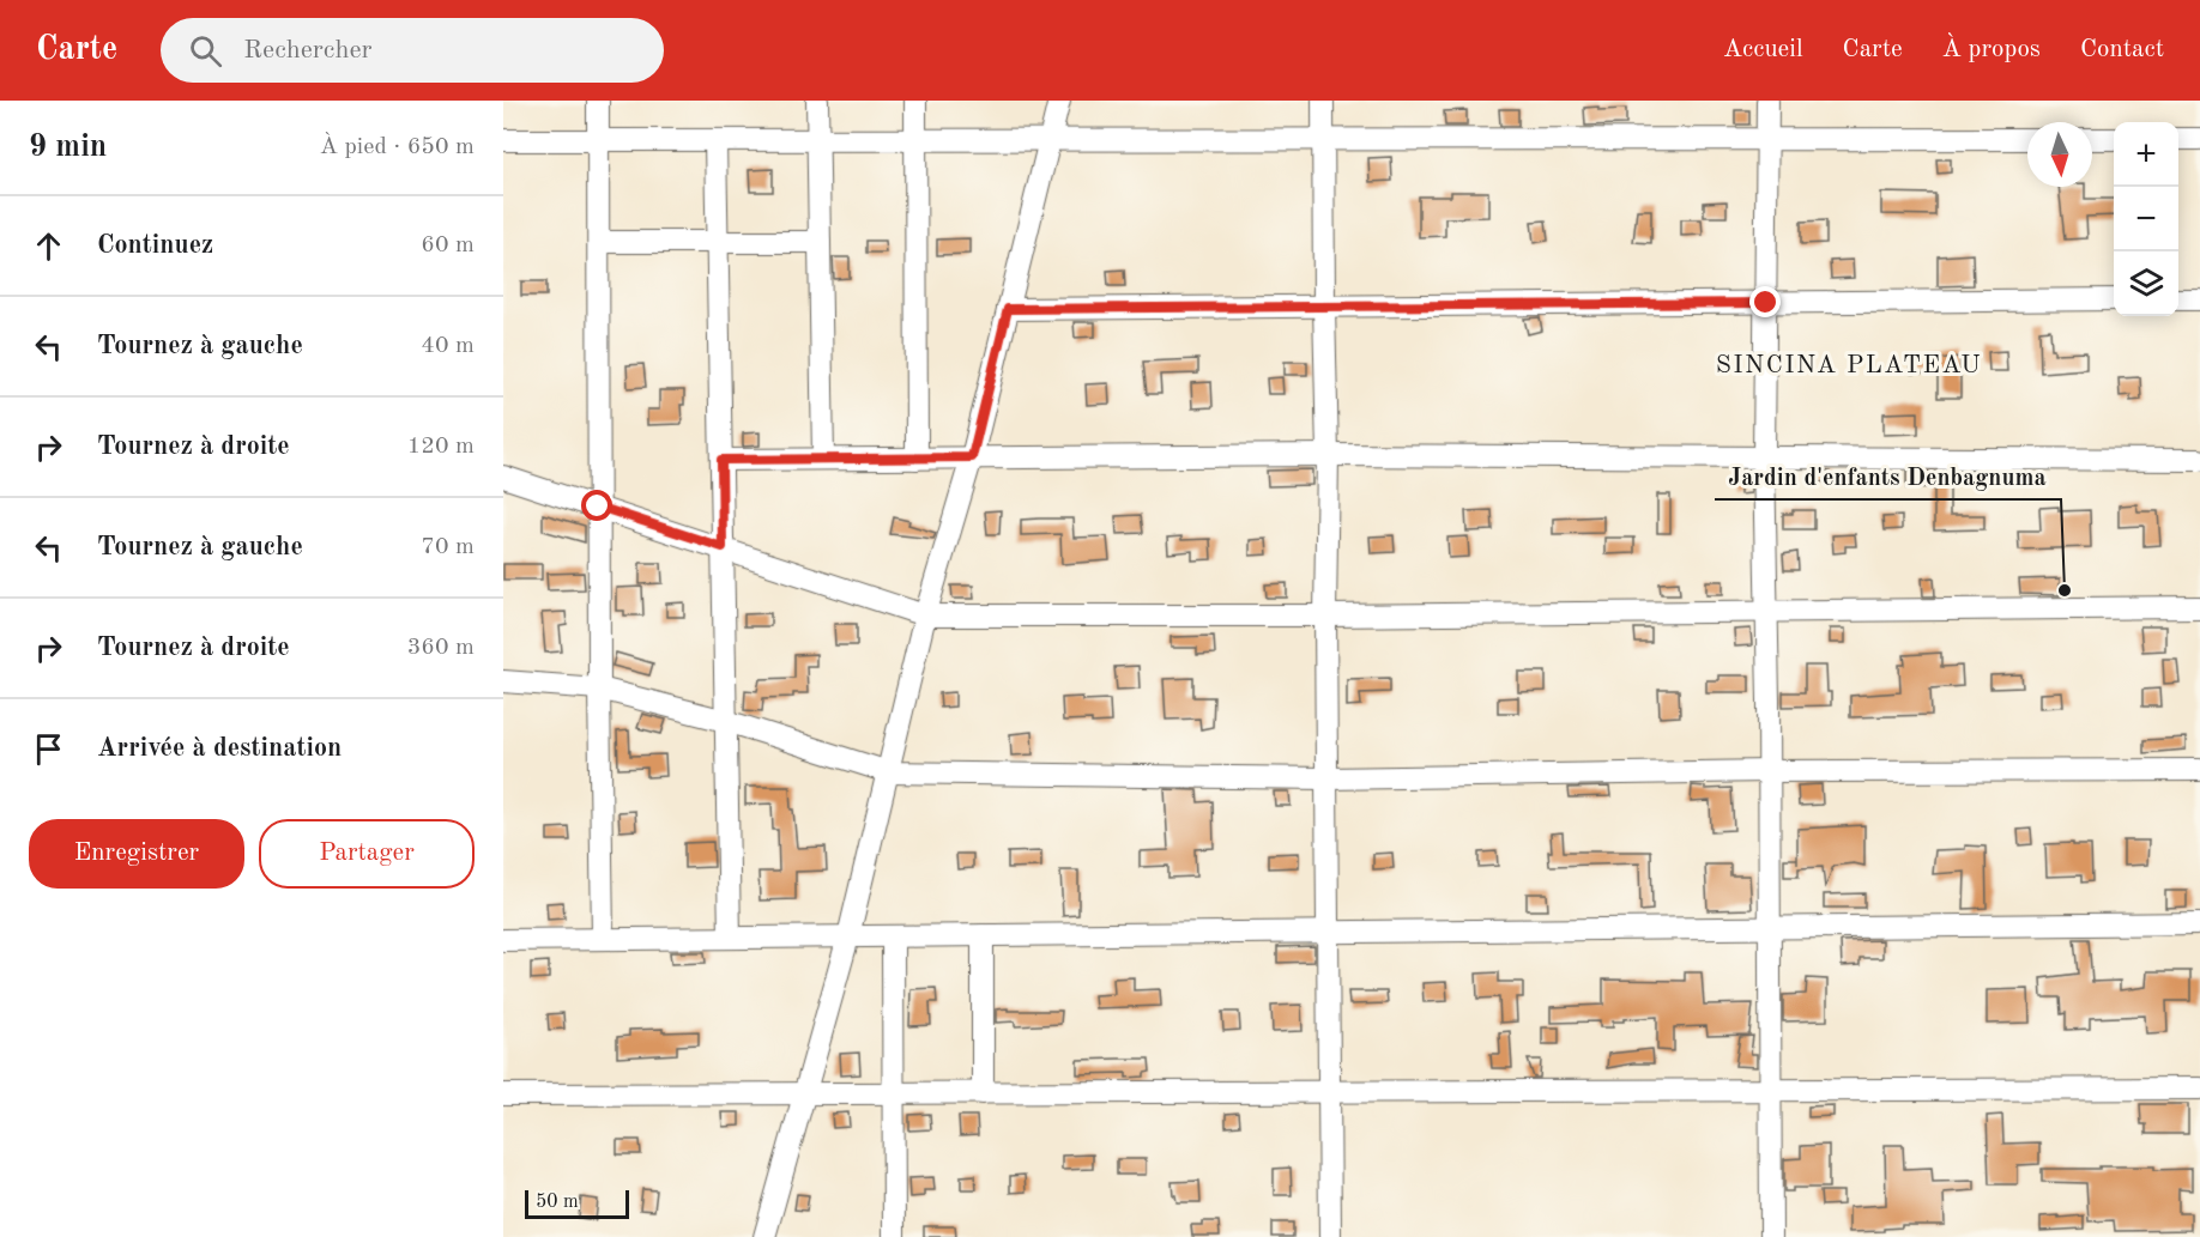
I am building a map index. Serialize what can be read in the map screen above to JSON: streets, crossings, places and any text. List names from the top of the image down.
{
  "districts": ["SINCINA PLATEAU"],
  "places": ["Jardin d'enfants Denbagnuma"],
  "scale_bar": "50 m",
  "north": "bottom",
  "page": {
    "header": "Carte",
    "search": "Rechercher",
    "nav": [
      "Accueil",
      "Carte",
      "À propos",
      "Contact"
    ],
    "heading": ["9 min", "À pied · 650 m"],
    "map_buttons": ["+", "−"],
    "list": [
      ["Continuez", "60 m"],
      ["Tournez à gauche", "40 m"],
      ["Tournez à droite", "120 m"],
      ["Tournez à gauche", "70 m"],
      ["Tournez à droite", "360 m"],
      "Arrivée à destination"
    ],
    "buttons": ["Enregistrer", "Partager"],
    "scale": "50 m"
  }
}
